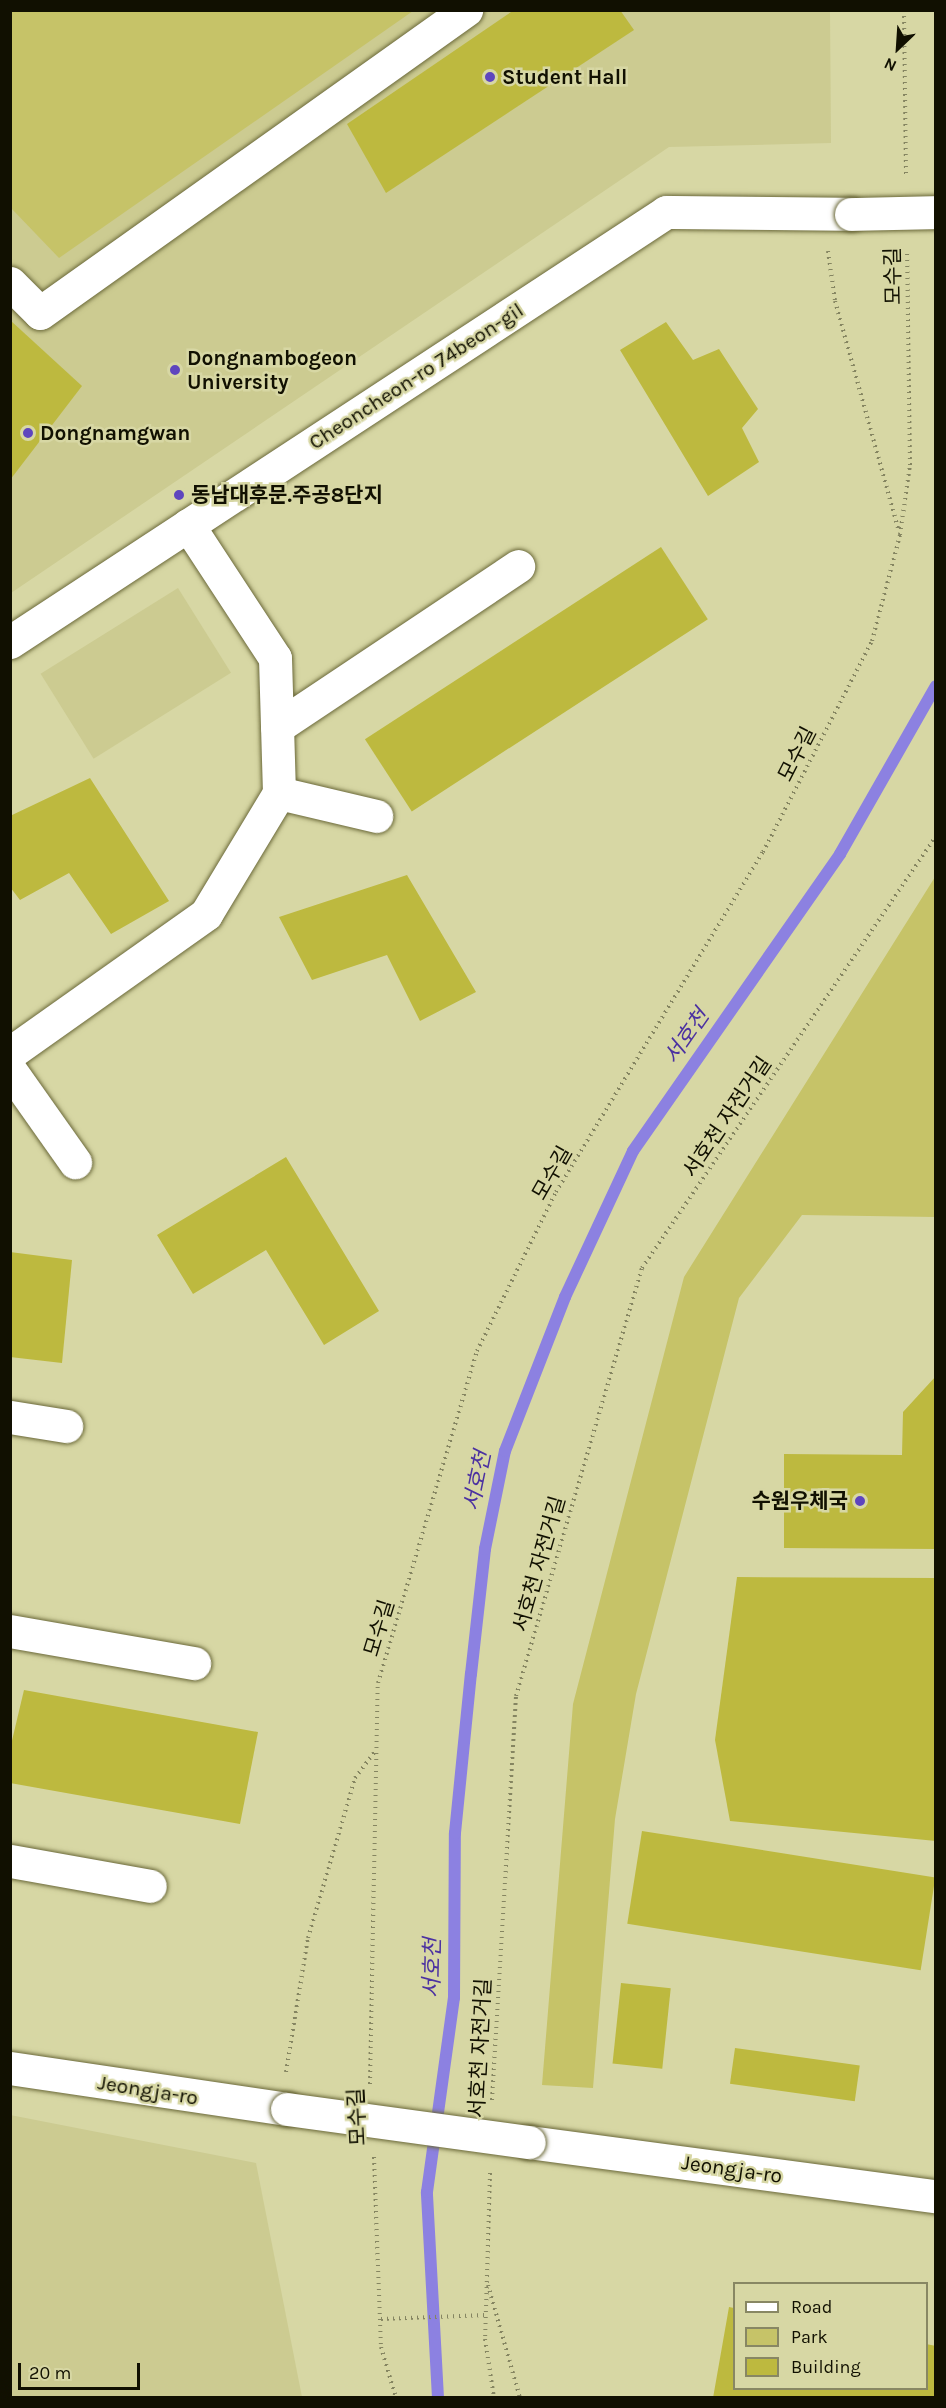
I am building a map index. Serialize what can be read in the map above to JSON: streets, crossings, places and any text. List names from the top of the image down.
{
  "streets": {
    "street": ["Cheoncheon-ro 74beon-gil", "Jeongja-ro"],
    "path": ["모수길", "서호천 자전거길"]
  },
  "water": ["서호천"],
  "places": [
    "Student Hall",
    "Dongnambogeon University",
    "Dongnamgwan",
    "동남대후문.주공8단지",
    "수원우체국"
  ],
  "legend": ["Road", "Park", "Building"],
  "scale_bar": "20 m",
  "north": "bottom left"
}
